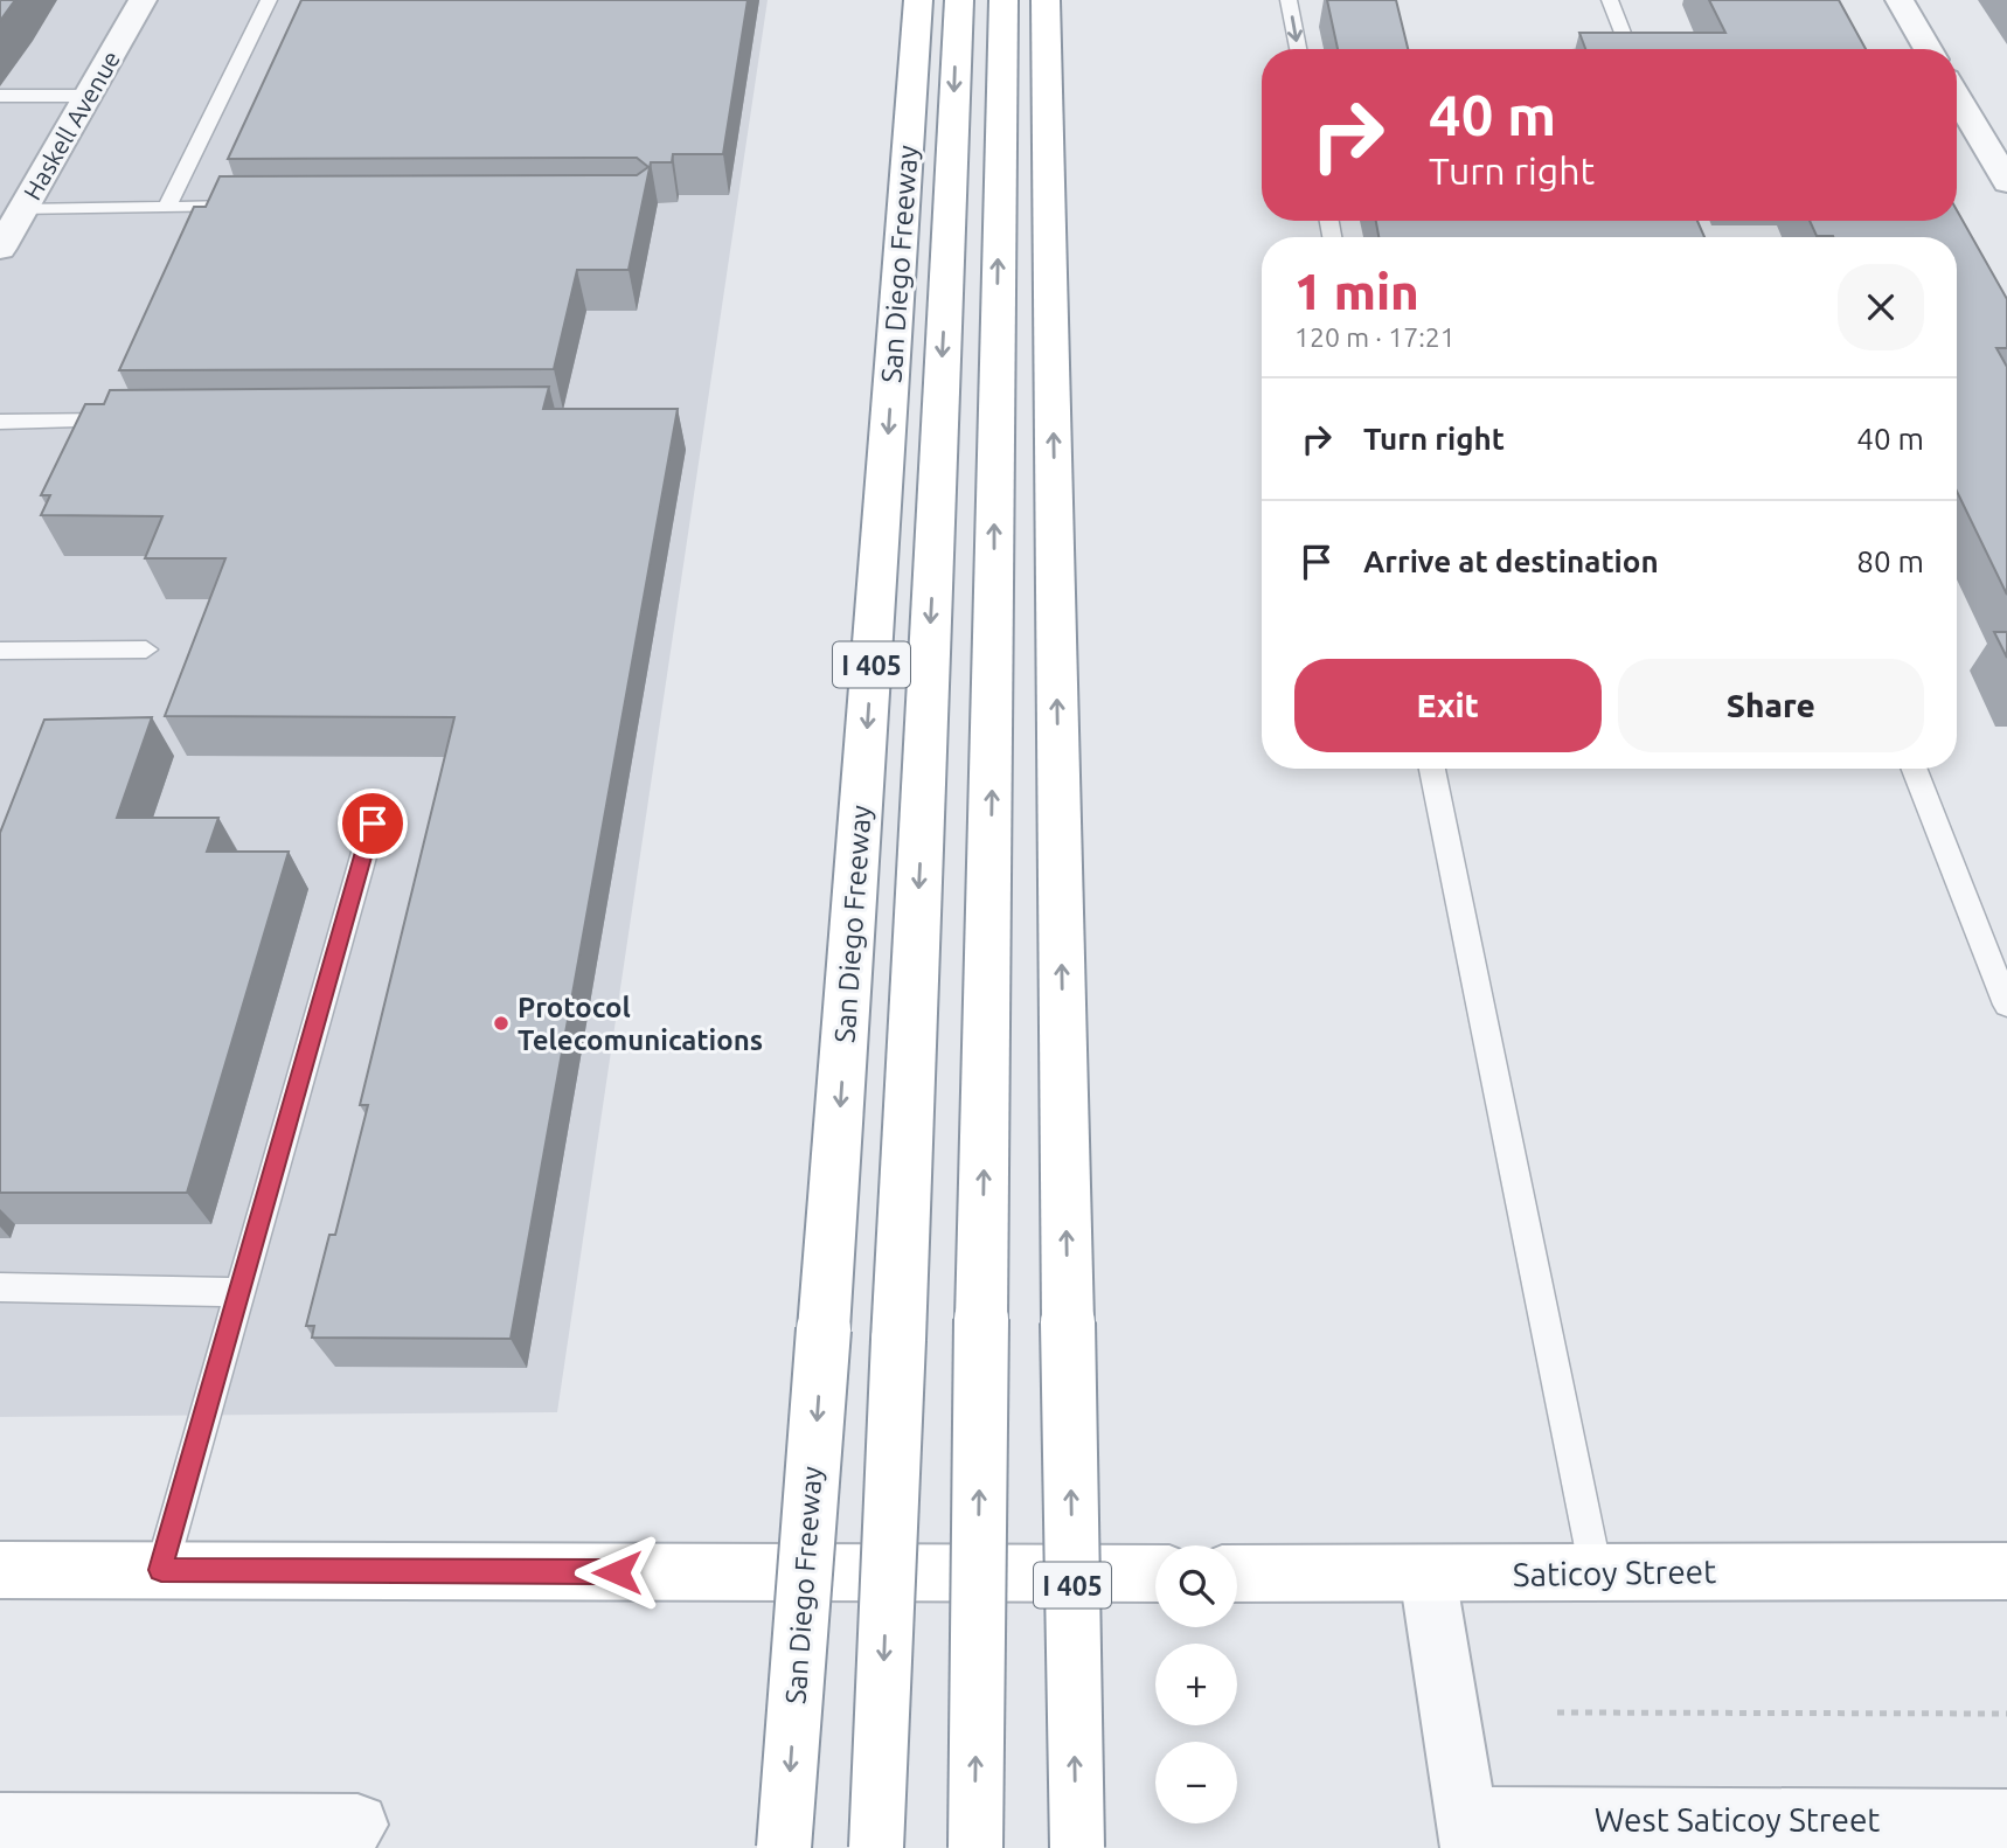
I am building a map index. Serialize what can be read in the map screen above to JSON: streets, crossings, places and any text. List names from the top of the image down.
{
  "streets": {
    "main road": ["San Diego Freeway", "I 405", "Saticoy Street"],
    "street": ["Haskell Avenue", "West Saticoy Street"]
  },
  "places": ["Protocol Telecomunications"],
  "page": {
    "turn": ["40 m", "Turn right"],
    "heading": ["1 min", "120 m · 17:21"],
    "list": [
      {
        "name": "Turn right",
        "value": "40 m"
      },
      {
        "name": "Arrive at destination",
        "value": "80 m"
      }
    ],
    "buttons": ["Exit", "Share"],
    "map_buttons": ["+", "−"]
  }
}
